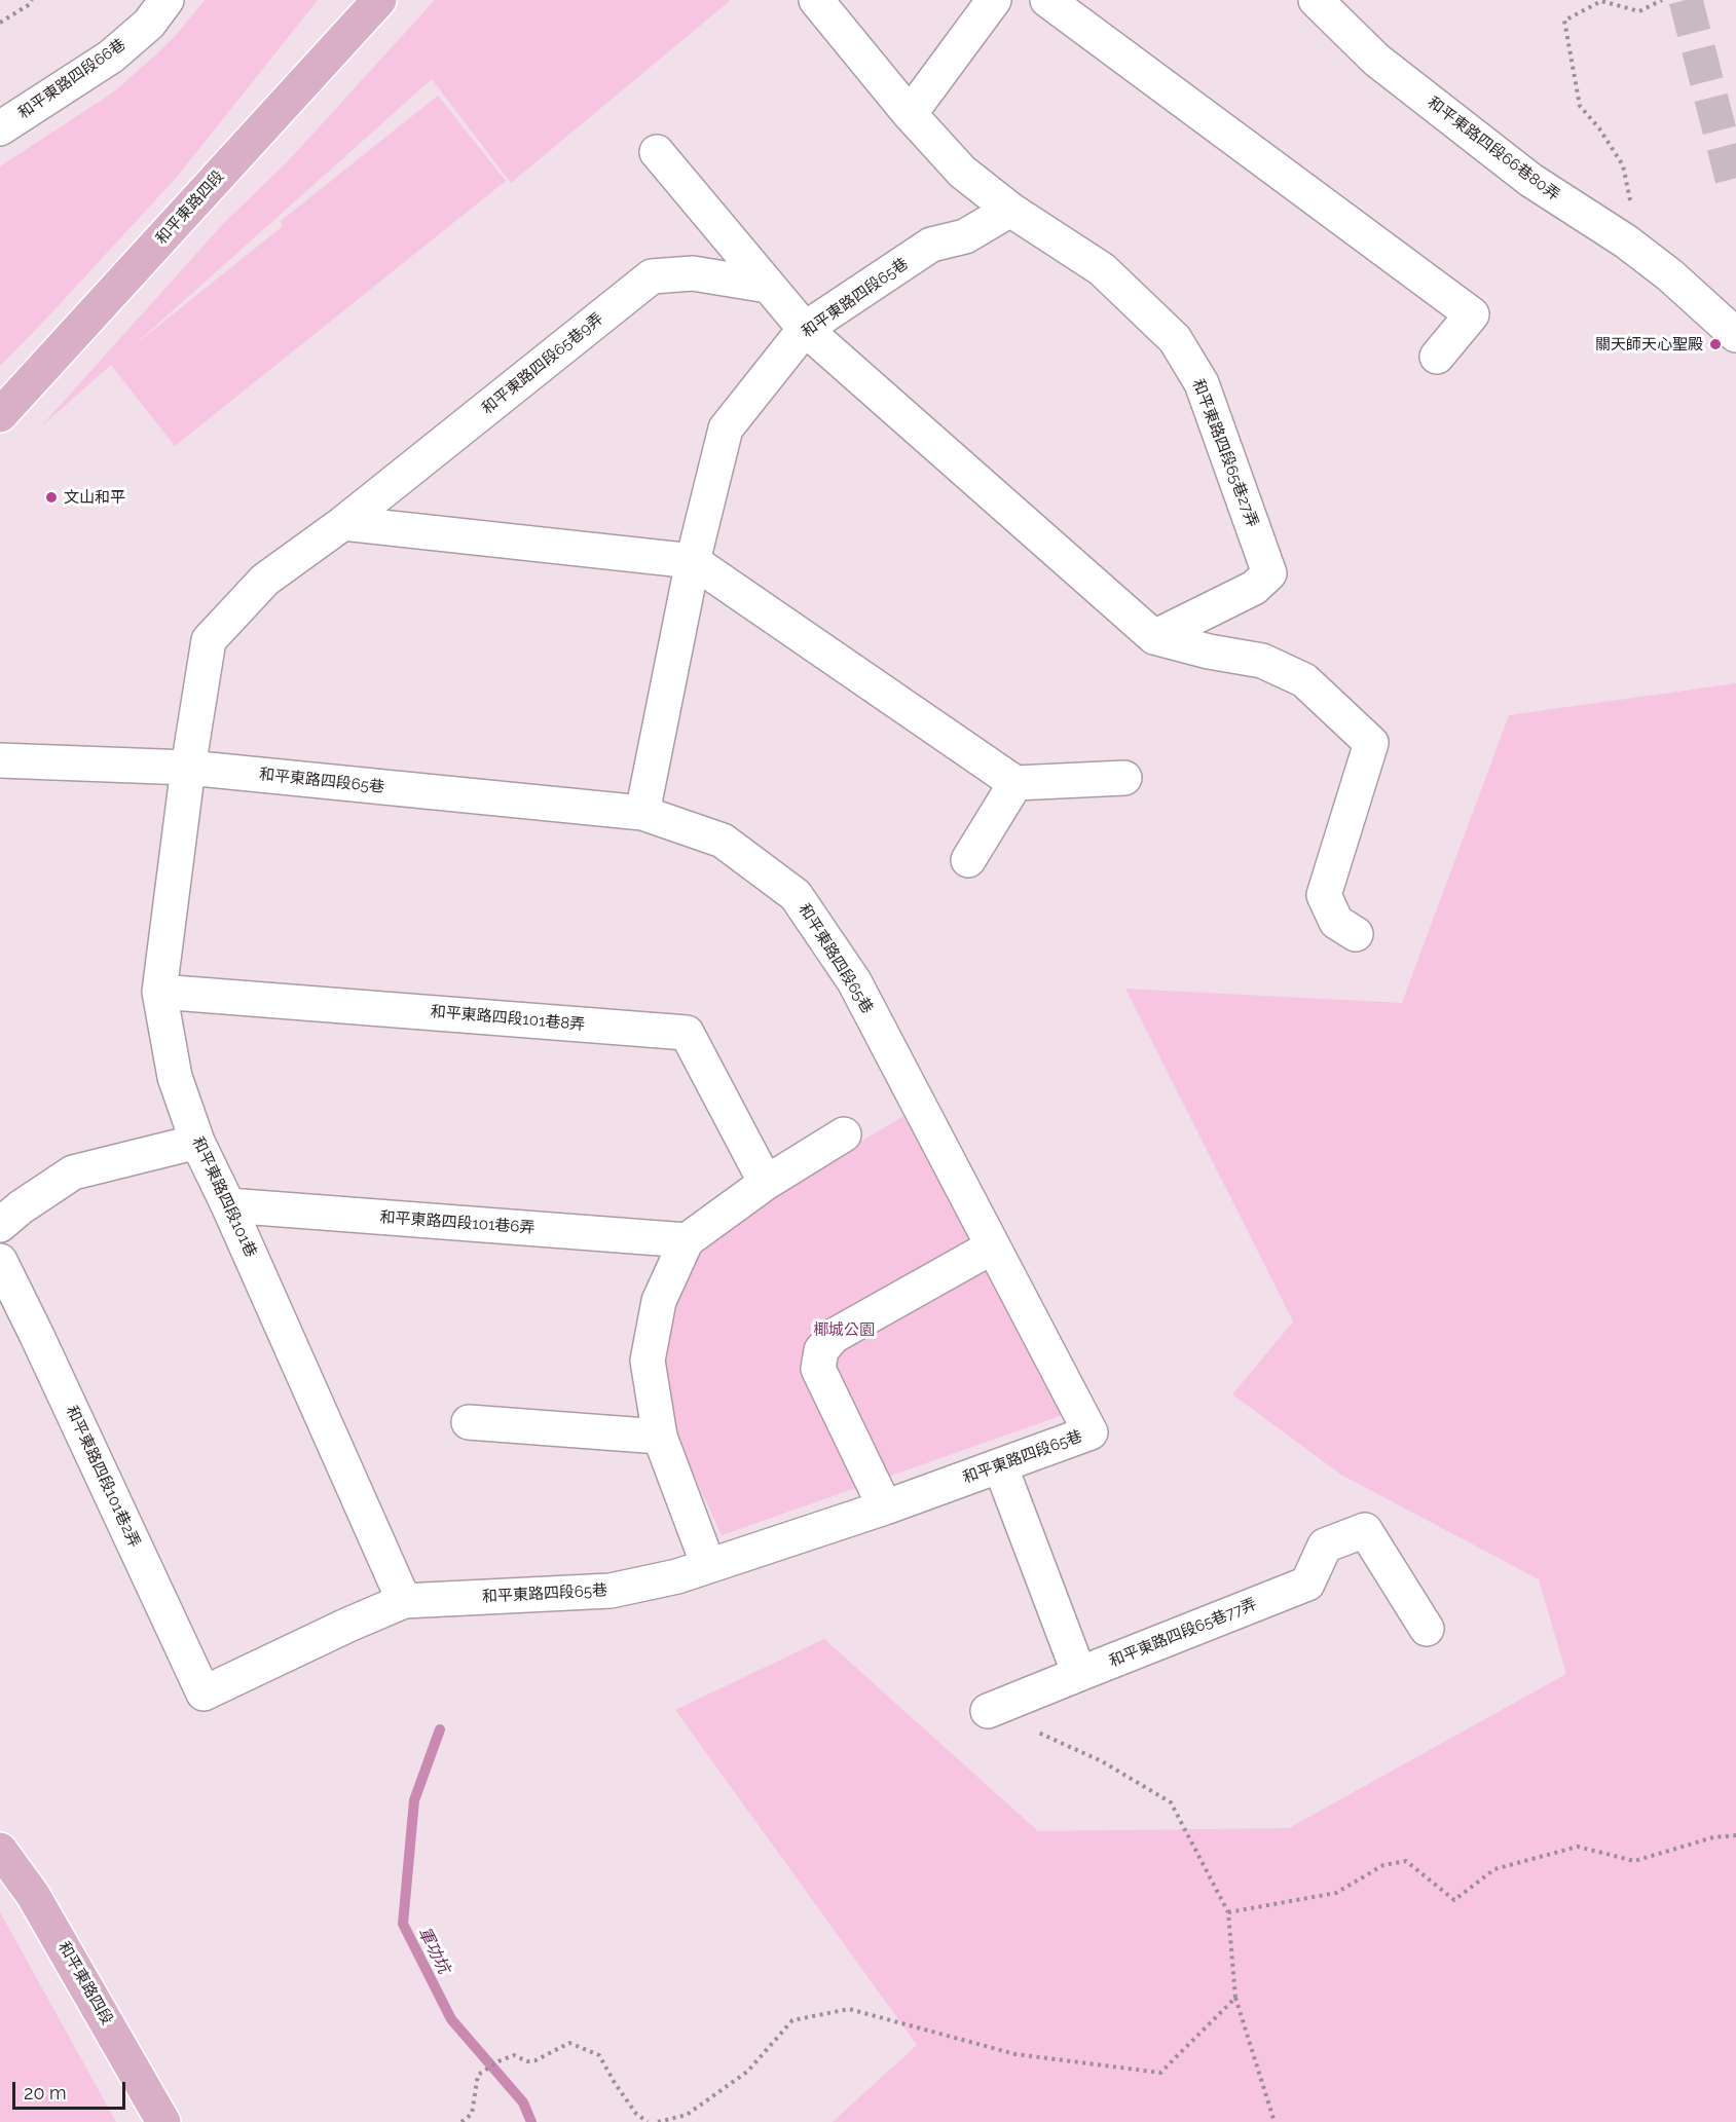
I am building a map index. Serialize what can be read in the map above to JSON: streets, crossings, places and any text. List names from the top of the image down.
{
  "streets": {
    "main road": ["和平東路四段"],
    "street": [
      "和平東路四段66巷",
      "和平東路四段66巷80弄",
      "和平東路四段65巷",
      "和平東路四段65巷9弄",
      "和平東路四段65巷27弄",
      "和平東路四段101巷8弄",
      "和平東路四段101巷",
      "和平東路四段101巷6弄",
      "和平東路四段101巷2弄",
      "和平東路四段65巷77弄"
    ]
  },
  "crossings": [
    ["和平東路四段65巷", "和平東路四段65巷9弄"],
    ["和平東路四段65巷", "和平東路四段65巷27弄"],
    ["和平東路四段65巷", "和平東路四段101巷"],
    ["和平東路四段65巷", "和平東路四段101巷2弄"],
    ["和平東路四段65巷9弄", "和平東路四段101巷"],
    ["和平東路四段101巷8弄", "和平東路四段101巷"],
    ["和平東路四段101巷", "和平東路四段101巷6弄"]
  ],
  "water": ["軍功坑"],
  "parks": ["椰城公園"],
  "places": ["關天師天心聖殿", "文山和平"],
  "scale_bar": "20 m"
}
